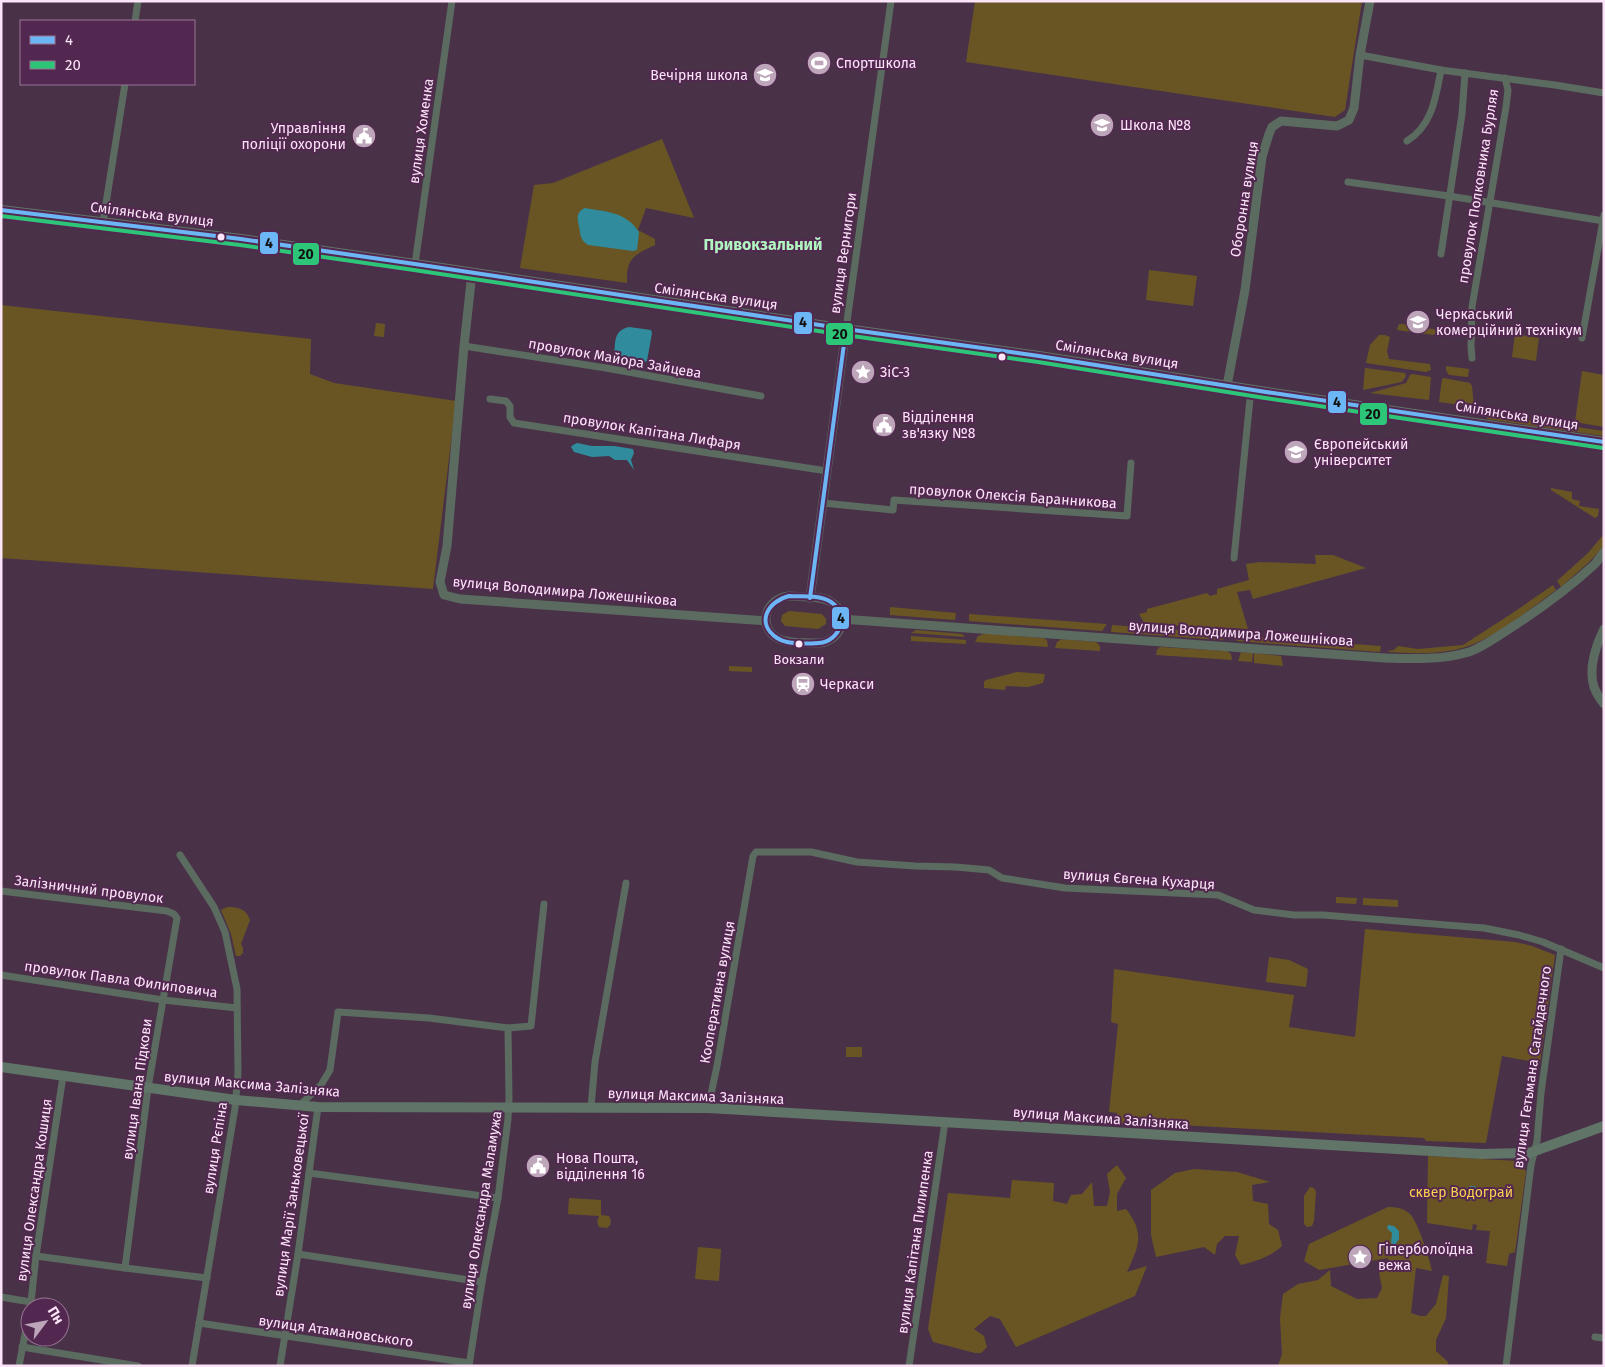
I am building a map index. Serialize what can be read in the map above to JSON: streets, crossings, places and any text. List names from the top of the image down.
{
  "streets": {
    "main road": ["Смілянська вулиця", "вулиця Максима Залізняка"],
    "street": [
      "вулиця Хоменка",
      "провулок Полковника Бурляя",
      "Оборонна вулиця",
      "вулиця Вернигори",
      "провулок Майора Зайцева",
      "провулок Капітана Лифаря",
      "провулок Олексія Баранникова",
      "вулиця Володимира Ложешнікова",
      "вулиця Євгена Кухарця",
      "Залізничний провулок",
      "провулок Павла Филиповича",
      "Кооперативна вулиця",
      "вулиця Гетьмана Сагайдачного",
      "вулиця Івана Підкови",
      "вулиця Рєпіна",
      "вулиця Олександра Кошиця",
      "вулиця Марії Заньковецької",
      "вулиця Олександра Маламужа",
      "вулиця Капітана Пилипенка",
      "вулиця Атамановського"
    ]
  },
  "crossings": [
    ["вулиця Хоменка", "Смілянська вулиця"],
    ["Оборонна вулиця", "Смілянська вулиця"],
    ["Смілянська вулиця", "вулиця Вернигори"],
    ["Смілянська вулиця", "вулиця Володимира Ложешнікова"],
    ["вулиця Вернигори", "провулок Капітана Лифаря"],
    ["вулиця Вернигори", "провулок Олексія Баранникова"],
    ["вулиця Вернигори", "вулиця Володимира Ложешнікова"],
    ["провулок Майора Зайцева", "вулиця Володимира Ложешнікова"],
    ["вулиця Євгена Кухарця", "Кооперативна вулиця"],
    ["вулиця Євгена Кухарця", "вулиця Гетьмана Сагайдачного"],
    ["Залізничний провулок", "вулиця Івана Підкови"],
    ["провулок Павла Филиповича", "вулиця Івана Підкови"],
    ["провулок Павла Филиповича", "вулиця Рєпіна"],
    ["Кооперативна вулиця", "вулиця Максима Залізняка"],
    ["вулиця Гетьмана Сагайдачного", "вулиця Максима Залізняка"],
    ["вулиця Максима Залізняка", "вулиця Івана Підкови"],
    ["вулиця Максима Залізняка", "вулиця Рєпіна"],
    ["вулиця Максима Залізняка", "вулиця Олександра Кошиця"],
    ["вулиця Максима Залізняка", "вулиця Марії Заньковецької"],
    ["вулиця Максима Залізняка", "вулиця Олександра Маламужа"],
    ["вулиця Максима Залізняка", "вулиця Капітана Пилипенка"],
    ["вулиця Рєпіна", "вулиця Атамановського"],
    ["вулиця Марії Заньковецької", "вулиця Атамановського"],
    ["вулиця Олександра Маламужа", "вулиця Атамановського"]
  ],
  "districts": ["Привокзальний"],
  "parks": ["сквер Водограй"],
  "places": {
    "sports": ["Спортшкола"],
    "school or university": [
      "Вечірня школа",
      "Школа №8",
      "Черкаський комерційний технікум",
      "Європейський університет"
    ],
    "public building": ["Управління поліції охорони", "Відділення зв'язку №8", "Нова Пошта, відділення 16"],
    "place": ["ЗіС-3", "Гіперболоїдна вежа"],
    "other": ["Вокзали"],
    "station": ["Черкаси"]
  },
  "lines": ["transit line 4", "transit line 20"],
  "legend": ["4", "20"],
  "north": "top right"
}
